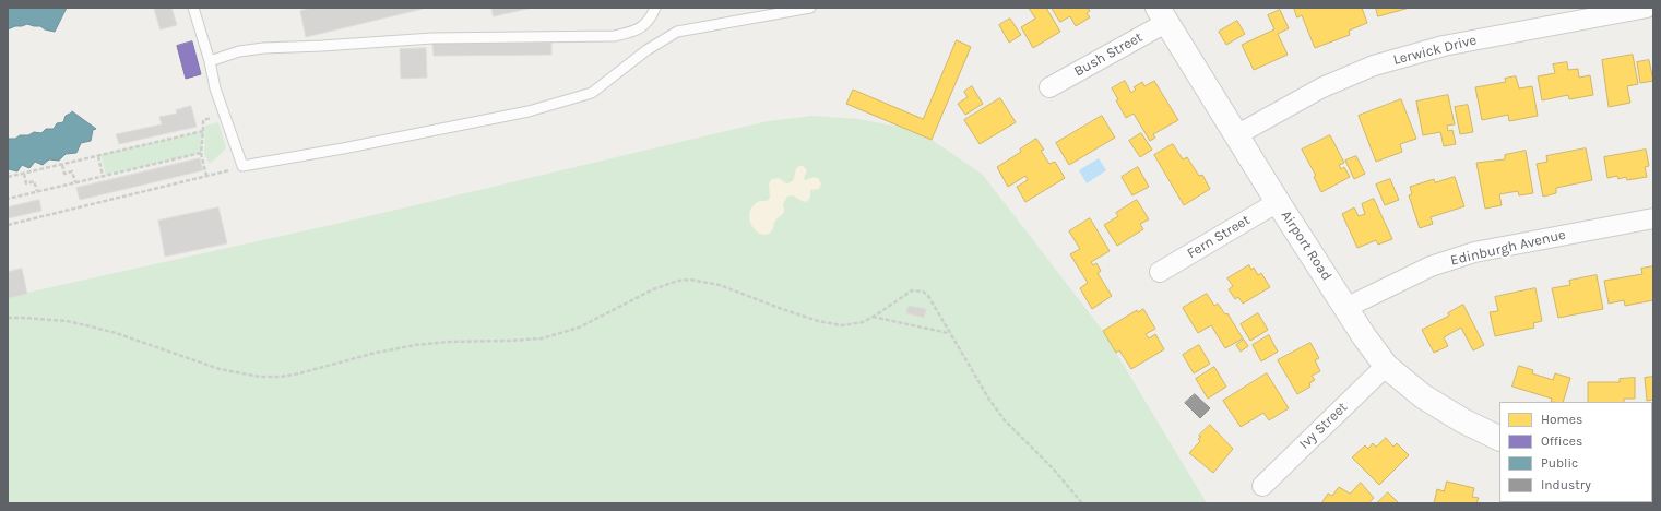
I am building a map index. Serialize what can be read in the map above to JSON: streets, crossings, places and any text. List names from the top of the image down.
{
  "streets": {
    "street": [
      "Lerwick Drive",
      "Bush Street",
      "Fern Street",
      "Airport Road",
      "Edinburgh Avenue",
      "Ivy Street"
    ]
  },
  "crossings": [
    ["Lerwick Drive", "Airport Road"],
    ["Bush Street", "Airport Road"],
    ["Fern Street", "Airport Road"],
    ["Airport Road", "Edinburgh Avenue"],
    ["Airport Road", "Ivy Street"]
  ],
  "legend": [
    "Homes",
    "Offices",
    "Public",
    "Industry"
  ]
}
